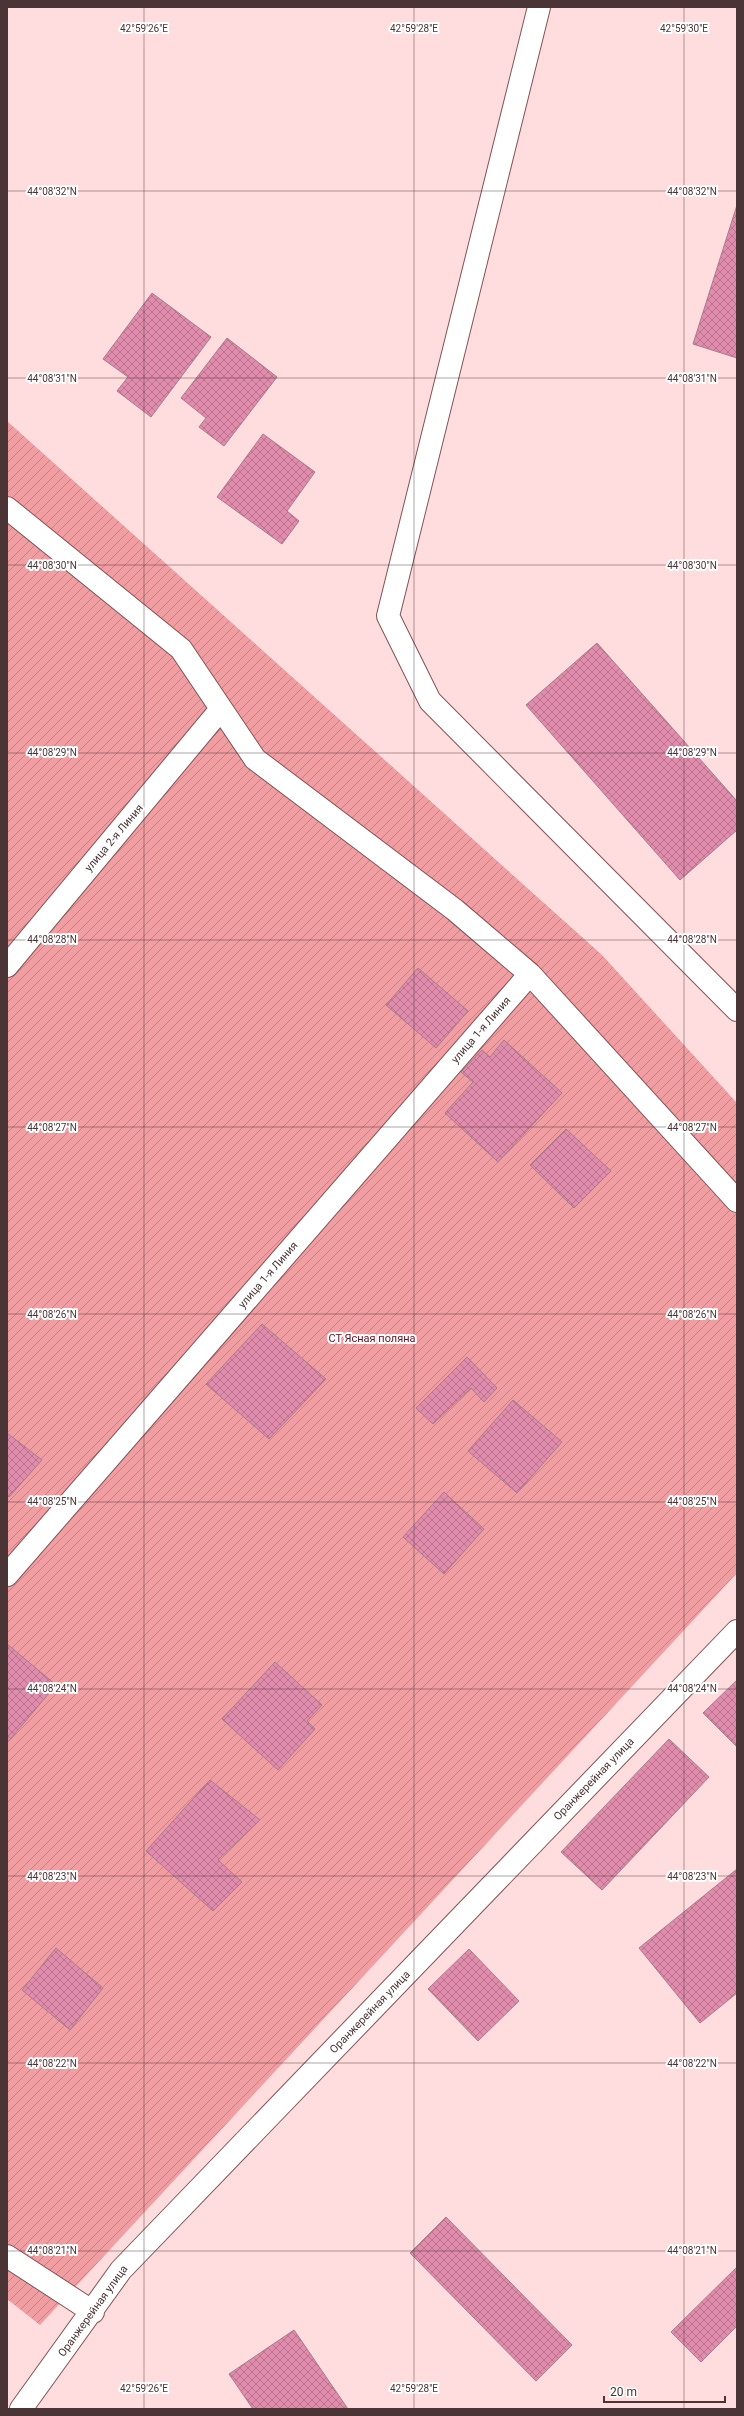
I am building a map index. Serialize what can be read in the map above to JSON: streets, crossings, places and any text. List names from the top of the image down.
{
  "streets": {
    "street": ["улица 2-я Линия", "улица 1-я Линия", "Оранжерейная улица"]
  },
  "parks": ["СТ Ясная поляна"],
  "scale_bar": "20 m",
  "coordinates": [
    "42°59'26\"E",
    "42°59'28\"E",
    "42°59'30\"E",
    "44°08'32\"N",
    "44°08'31\"N",
    "44°08'30\"N",
    "44°08'29\"N",
    "44°08'28\"N",
    "44°08'27\"N",
    "44°08'26\"N",
    "44°08'25\"N",
    "44°08'24\"N",
    "44°08'23\"N",
    "44°08'22\"N",
    "44°08'21\"N"
  ]
}
